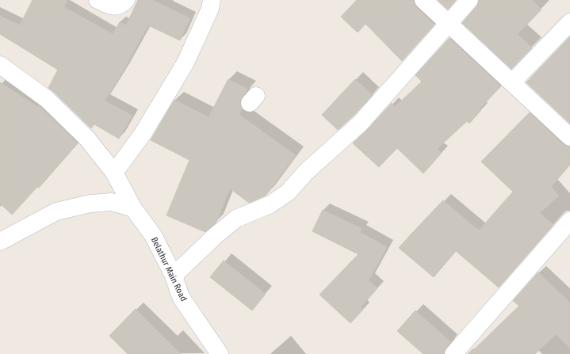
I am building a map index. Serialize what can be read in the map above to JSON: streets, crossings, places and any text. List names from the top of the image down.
{
  "streets": {
    "street": ["Belathur Main Road"]
  }
}
